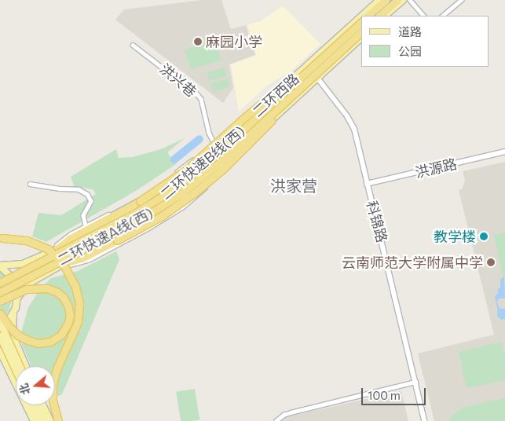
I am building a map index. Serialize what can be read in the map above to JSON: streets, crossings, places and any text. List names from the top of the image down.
{
  "streets": {
    "highway": ["二环快速B线(西)", "二环快速A线(西)"],
    "main road": ["二环西路"],
    "street": ["洪兴巷", "洪源路", "科锦路"]
  },
  "crossings": [
    ["洪兴巷", "二环西路"],
    ["二环西路", "科锦路"],
    ["洪源路", "科锦路"]
  ],
  "districts": ["洪家营"],
  "places": ["麻园小学", "教学楼", "云南师范大学附属中学"],
  "legend": ["道路", "公园"],
  "scale_bar": "100 m",
  "north": "left"
}
